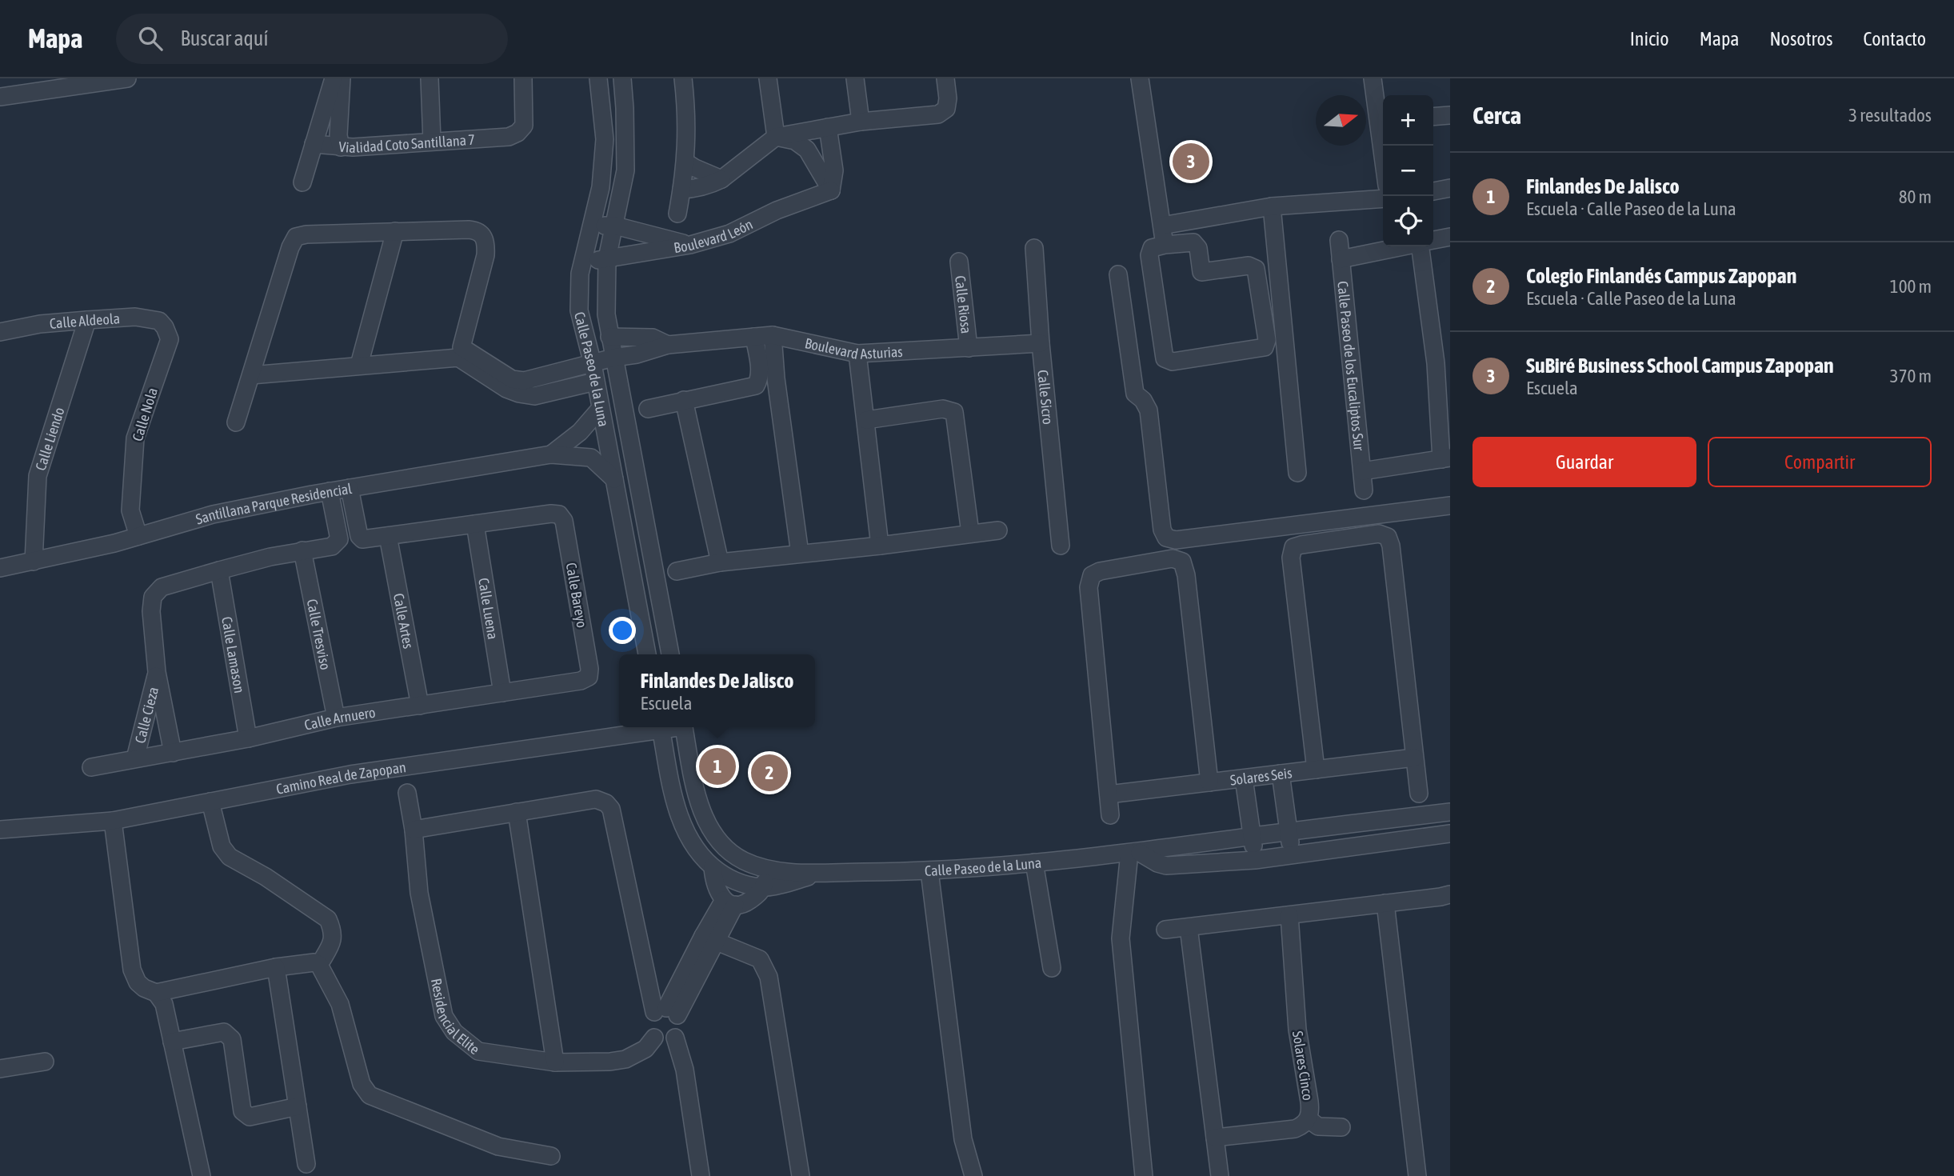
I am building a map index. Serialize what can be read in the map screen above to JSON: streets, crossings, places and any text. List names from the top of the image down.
{
  "streets": {
    "street": [
      "Vialidad Coto Santillana 7",
      "Boulevard León",
      "Calle Riosa",
      "Calle Aldeola",
      "Boulevard Asturias",
      "Calle Paseo de los Eucaliptos Sur",
      "Calle Paseo de la Luna",
      "Calle Sicro",
      "Calle Nola",
      "Calle Liendo",
      "Santillana Parque Residencial",
      "Calle Bareyo",
      "Calle Luena",
      "Calle Artes",
      "Calle Tresviso",
      "Calle Lamason",
      "Calle Cieza",
      "Calle Arnuero",
      "Solares Seis",
      "Camino Real de Zapopan",
      "Residencial Elite",
      "Solares Cinco"
    ]
  },
  "crossings": [
    ["Boulevard León", "Calle Paseo de la Luna"],
    ["Calle Riosa", "Boulevard Asturias"],
    ["Calle Aldeola", "Calle Nola"],
    ["Calle Aldeola", "Calle Liendo"],
    ["Boulevard Asturias", "Calle Paseo de la Luna"],
    ["Boulevard Asturias", "Calle Sicro"],
    ["Calle Nola", "Santillana Parque Residencial"],
    ["Calle Liendo", "Santillana Parque Residencial"],
    ["Calle Bareyo", "Calle Luena"],
    ["Calle Bareyo", "Calle Arnuero"],
    ["Calle Luena", "Calle Arnuero"],
    ["Calle Artes", "Calle Arnuero"],
    ["Calle Tresviso", "Calle Arnuero"],
    ["Calle Lamason", "Calle Cieza"],
    ["Calle Lamason", "Calle Arnuero"],
    ["Calle Cieza", "Calle Arnuero"]
  ],
  "north": "right",
  "page": {
    "header": "Mapa",
    "search": "Buscar aquí",
    "nav": [
      "Inicio",
      "Mapa",
      "Nosotros",
      "Contacto"
    ],
    "heading": ["Cerca", "3 resultados"],
    "map_buttons": ["+", "−"],
    "pins": ["3", "1", "2"],
    "list": [
      {
        "mark": "1",
        "name": "Finlandes De Jalisco",
        "note": "Escuela · Calle Paseo de la Luna",
        "value": "80 m"
      },
      {
        "mark": "2",
        "name": "Colegio Finlandés Campus Zapopan",
        "note": "Escuela · Calle Paseo de la Luna",
        "value": "100 m"
      },
      {
        "mark": "3",
        "name": "SuBiré Business School Campus Zapopan",
        "note": "Escuela",
        "value": "370 m"
      }
    ],
    "buttons": ["Guardar", "Compartir"],
    "popup": ["Finlandes De Jalisco", "Escuela"]
  }
}
